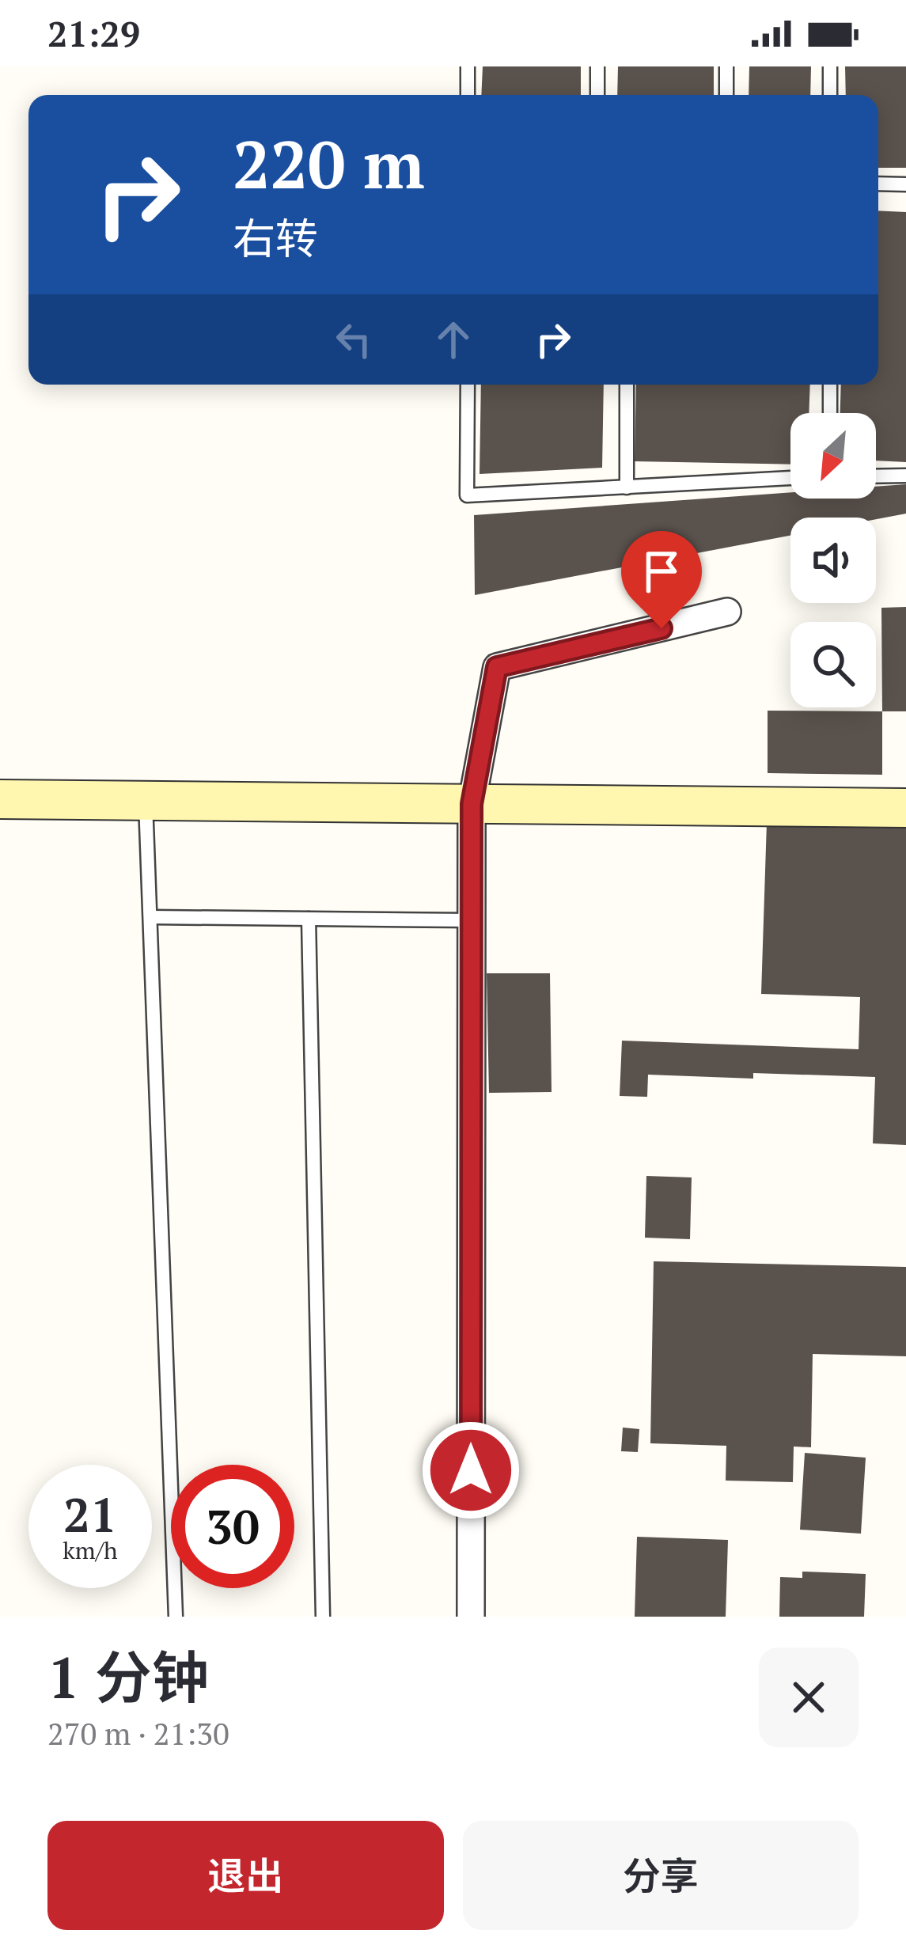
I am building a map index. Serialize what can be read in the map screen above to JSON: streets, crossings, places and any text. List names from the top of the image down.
{
  "north": "bottom left",
  "page": {
    "status": "21:29",
    "turn": ["220 m", "右转"],
    "speed": "21 km/h",
    "limit": "30",
    "heading": ["1 分钟", "270 m · 21:30"],
    "buttons": ["退出", "分享"]
  }
}
